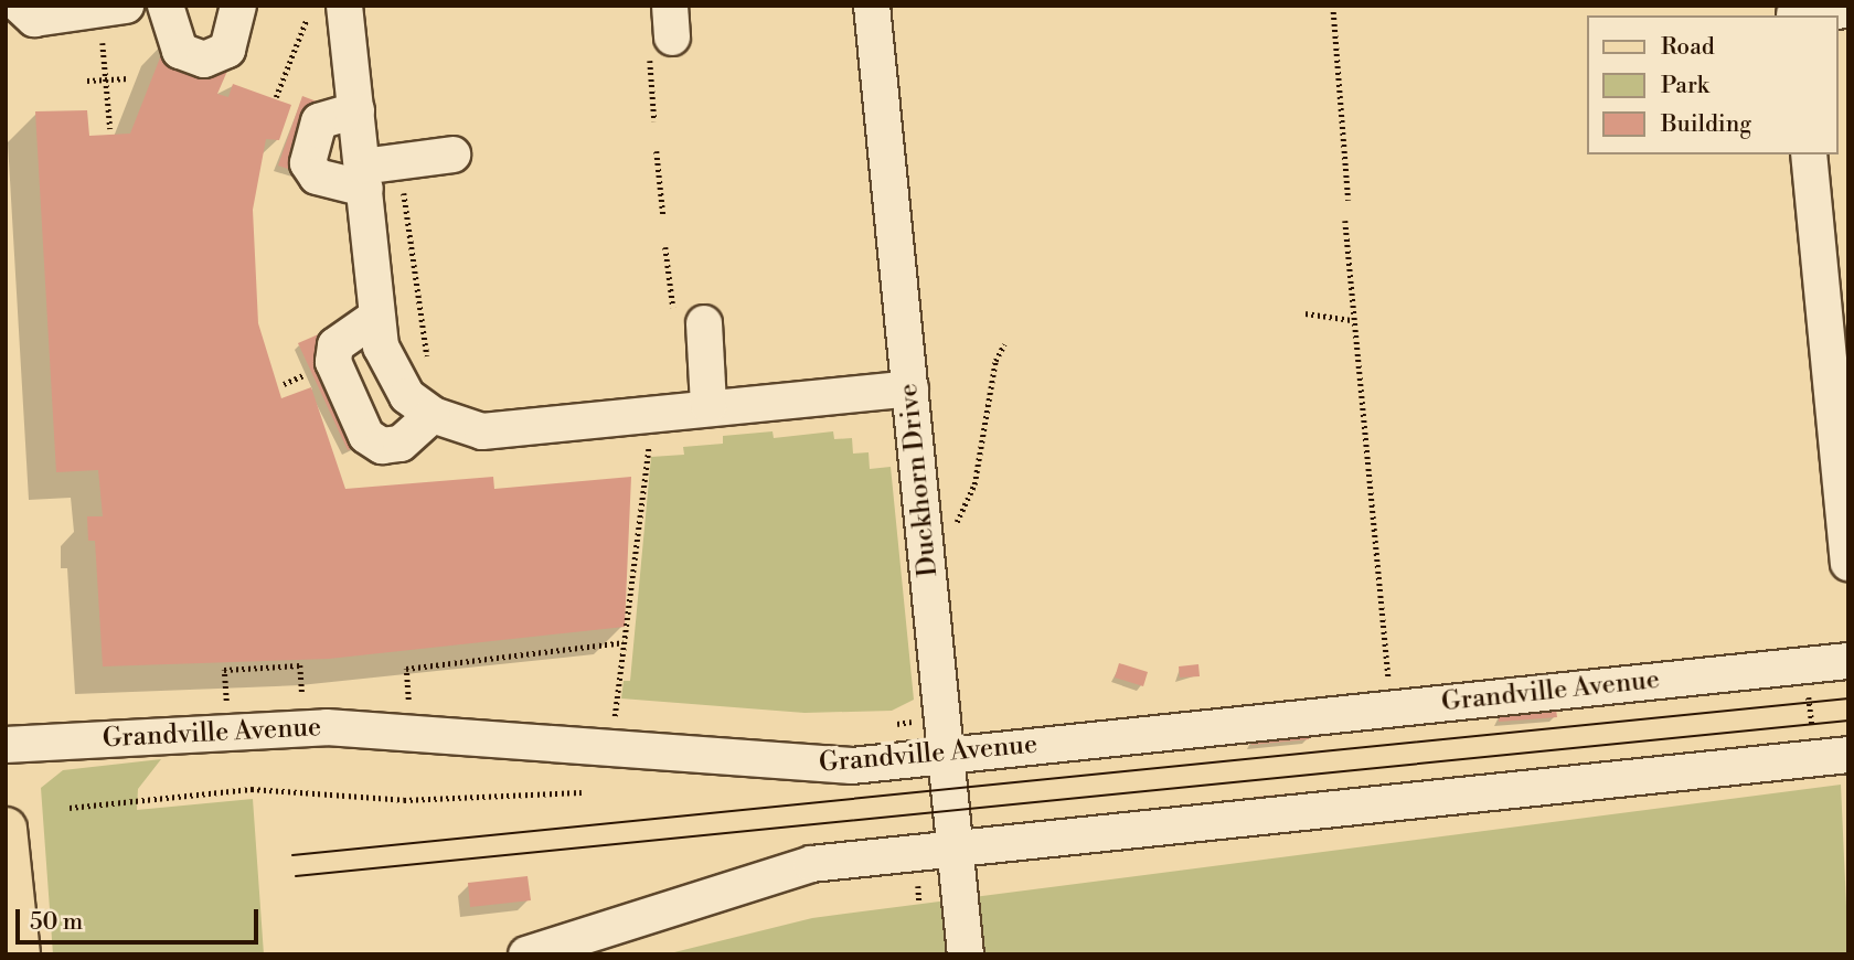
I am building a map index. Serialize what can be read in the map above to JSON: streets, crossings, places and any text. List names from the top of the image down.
{
  "streets": {
    "street": ["Duckhorn Drive", "Grandville Avenue"]
  },
  "crossings": [
    ["Duckhorn Drive", "Grandville Avenue"]
  ],
  "legend": ["Road", "Park", "Building"],
  "scale_bar": "50 m"
}
